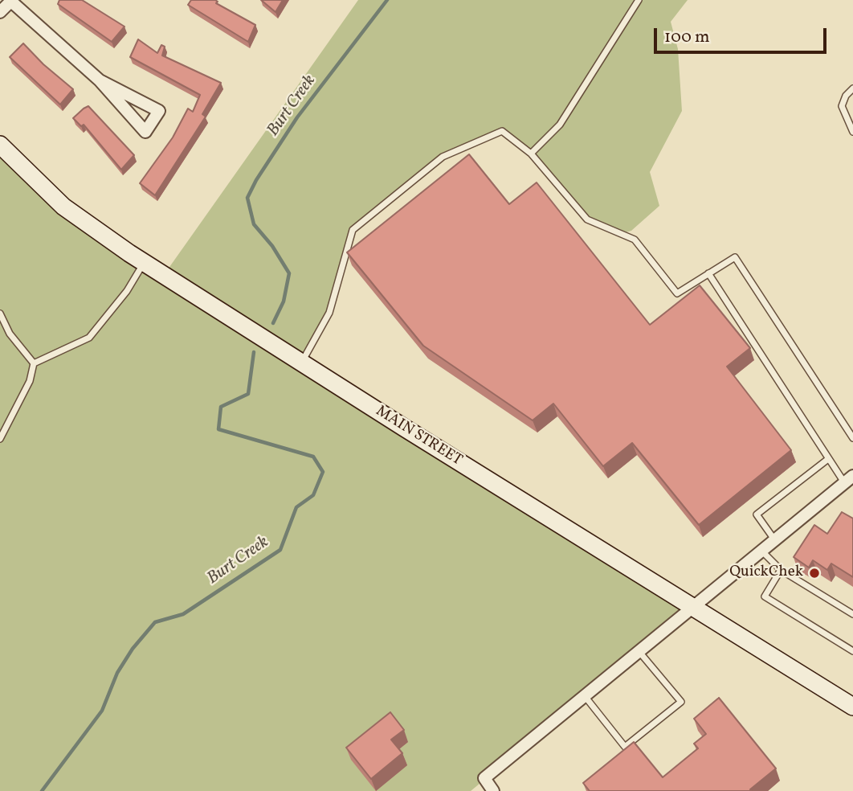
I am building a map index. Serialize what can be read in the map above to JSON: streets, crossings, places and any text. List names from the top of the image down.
{
  "streets": {
    "main road": ["MAIN STREET"]
  },
  "water": ["Burt Creek"],
  "places": ["QuickChek"],
  "scale_bar": "100 m"
}
